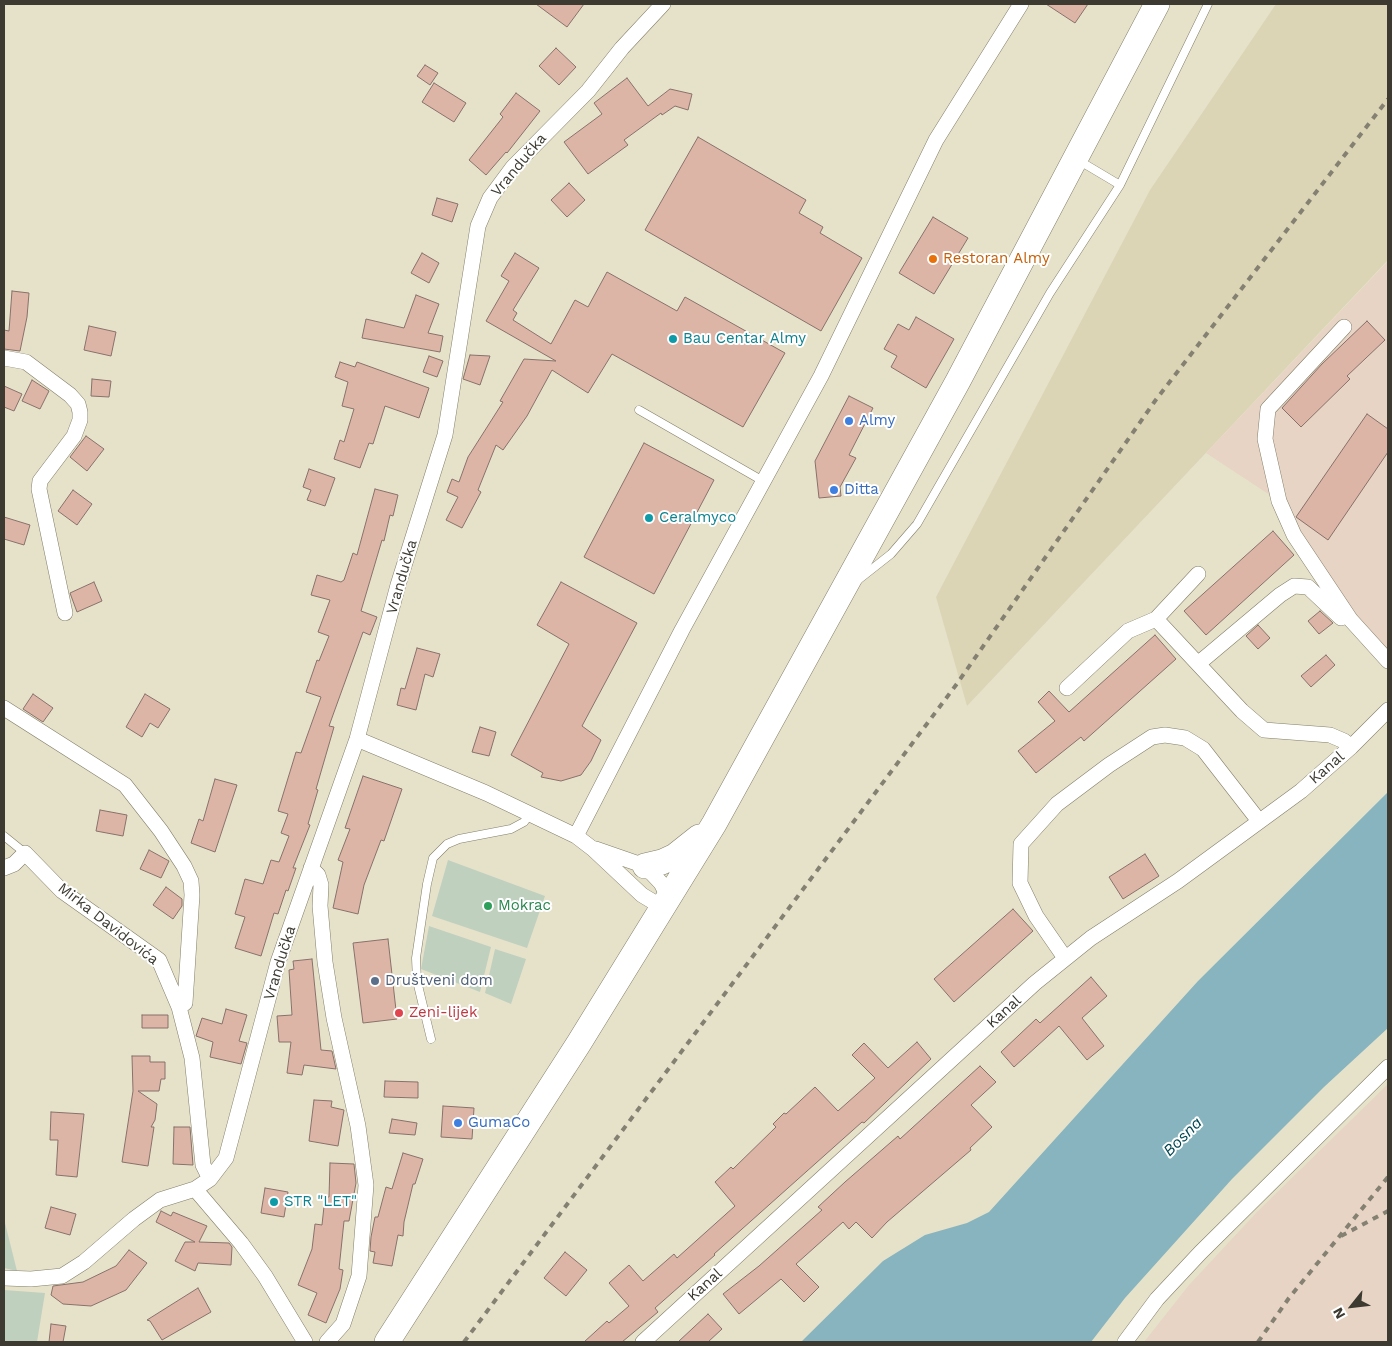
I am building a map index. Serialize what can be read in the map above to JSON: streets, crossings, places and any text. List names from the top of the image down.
{
  "streets": {
    "street": ["Vrandučka", "Kanal", "Mirka Davidovića"]
  },
  "crossings": [
    ["Vrandučka", "Mirka Davidovića"]
  ],
  "water": ["Bosna"],
  "places": [
    "Restoran Almy",
    "Bau Centar Almy",
    "Almy",
    "Ditta",
    "Ceralmyco",
    "Mokrac",
    "Društveni dom",
    "Zeni-lijek",
    "GumaCo",
    "STR \"LET\""
  ],
  "north": "bottom left"
}
